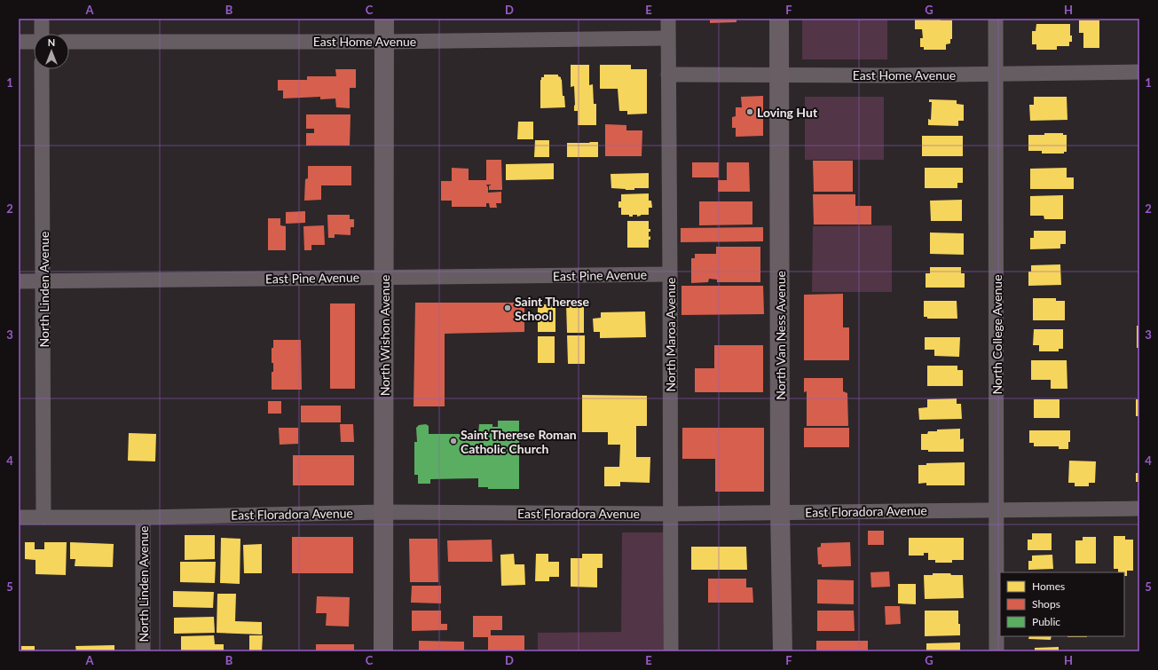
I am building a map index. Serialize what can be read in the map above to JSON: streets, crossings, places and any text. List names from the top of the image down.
{
  "streets": {
    "main road": ["North Wishon Avenue", "North Van Ness Avenue"],
    "street": [
      "East Home Avenue",
      "East Pine Avenue",
      "North Linden Avenue",
      "North Maroa Avenue",
      "North College Avenue",
      "East Floradora Avenue"
    ]
  },
  "crossings": [
    ["East Home Avenue", "North Maroa Avenue"],
    ["East Home Avenue", "North College Avenue"],
    ["East Home Avenue", "North Wishon Avenue"],
    ["East Home Avenue", "North Van Ness Avenue"],
    ["East Pine Avenue", "North Linden Avenue"],
    ["East Pine Avenue", "North Maroa Avenue"],
    ["East Pine Avenue", "North Wishon Avenue"],
    ["North Linden Avenue", "East Floradora Avenue"],
    ["North Maroa Avenue", "East Floradora Avenue"],
    ["North College Avenue", "East Floradora Avenue"],
    ["North Wishon Avenue", "East Floradora Avenue"],
    ["North Van Ness Avenue", "East Floradora Avenue"]
  ],
  "places": ["Loving Hut", "Saint Therese School", "Saint Therese Roman Catholic Church"],
  "legend": ["Homes", "Shops", "Public"],
  "north": "top",
  "grid": {
    "columns": [
      "A",
      "B",
      "C",
      "D",
      "E",
      "F",
      "G",
      "H"
    ],
    "rows": [
      "1",
      "2",
      "3",
      "4",
      "5"
    ]
  }
}
